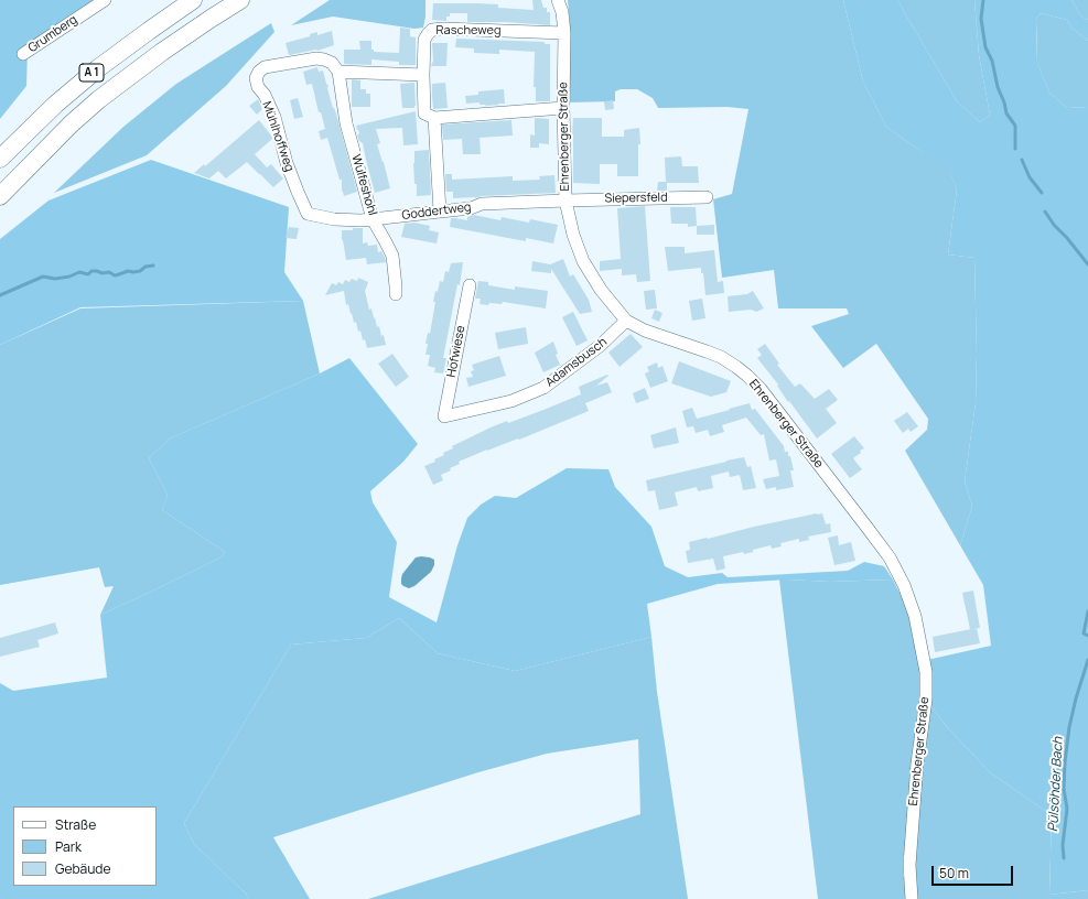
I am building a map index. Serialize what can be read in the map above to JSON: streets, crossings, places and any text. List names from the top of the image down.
{
  "streets": {
    "highway": ["A 1"],
    "street": [
      "Rascheweg",
      "Grumberg",
      "Mühlhoffweg",
      "Ehrenberger Straße",
      "Wulfeshohl",
      "Siepersfeld",
      "Goddertweg",
      "Hofwiese",
      "Adamsbusch"
    ]
  },
  "crossings": [
    ["Rascheweg", "Ehrenberger Straße"],
    ["Mühlhoffweg", "Wulfeshohl"],
    ["Mühlhoffweg", "Goddertweg"],
    ["Ehrenberger Straße", "Siepersfeld"],
    ["Ehrenberger Straße", "Goddertweg"],
    ["Ehrenberger Straße", "Adamsbusch"],
    ["Wulfeshohl", "Goddertweg"],
    ["Siepersfeld", "Goddertweg"],
    ["Hofwiese", "Adamsbusch"]
  ],
  "water": ["Pülsöhder Bach"],
  "legend": ["Straße", "Park", "Gebäude"],
  "scale_bar": "50 m"
}
